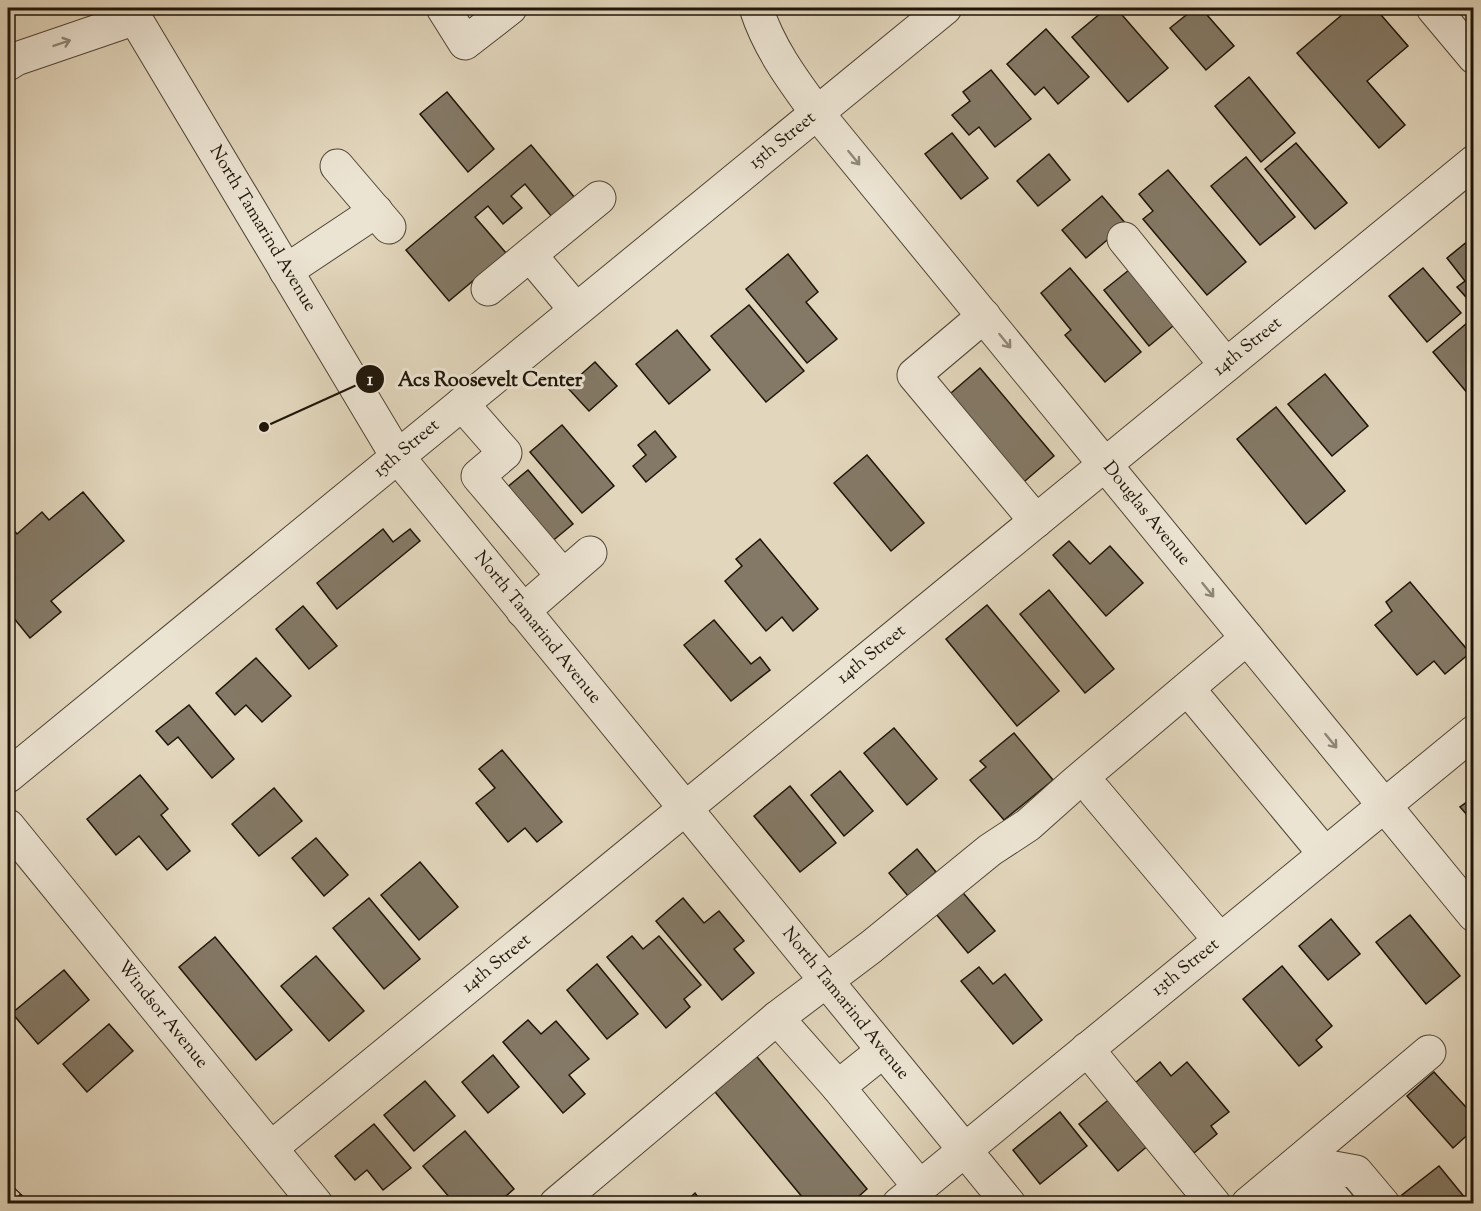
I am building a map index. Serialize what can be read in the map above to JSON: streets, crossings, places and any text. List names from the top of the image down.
{
  "streets": {
    "street": [
      "15th Street",
      "North Tamarind Avenue",
      "14th Street",
      "Douglas Avenue",
      "13th Street",
      "Windsor Avenue"
    ]
  },
  "crossings": [
    ["15th Street", "North Tamarind Avenue"],
    ["15th Street", "Douglas Avenue"],
    ["North Tamarind Avenue", "14th Street"],
    ["North Tamarind Avenue", "13th Street"],
    ["14th Street", "Douglas Avenue"],
    ["14th Street", "Windsor Avenue"],
    ["Douglas Avenue", "13th Street"]
  ],
  "places": ["Acs Roosevelt Center"]
}
